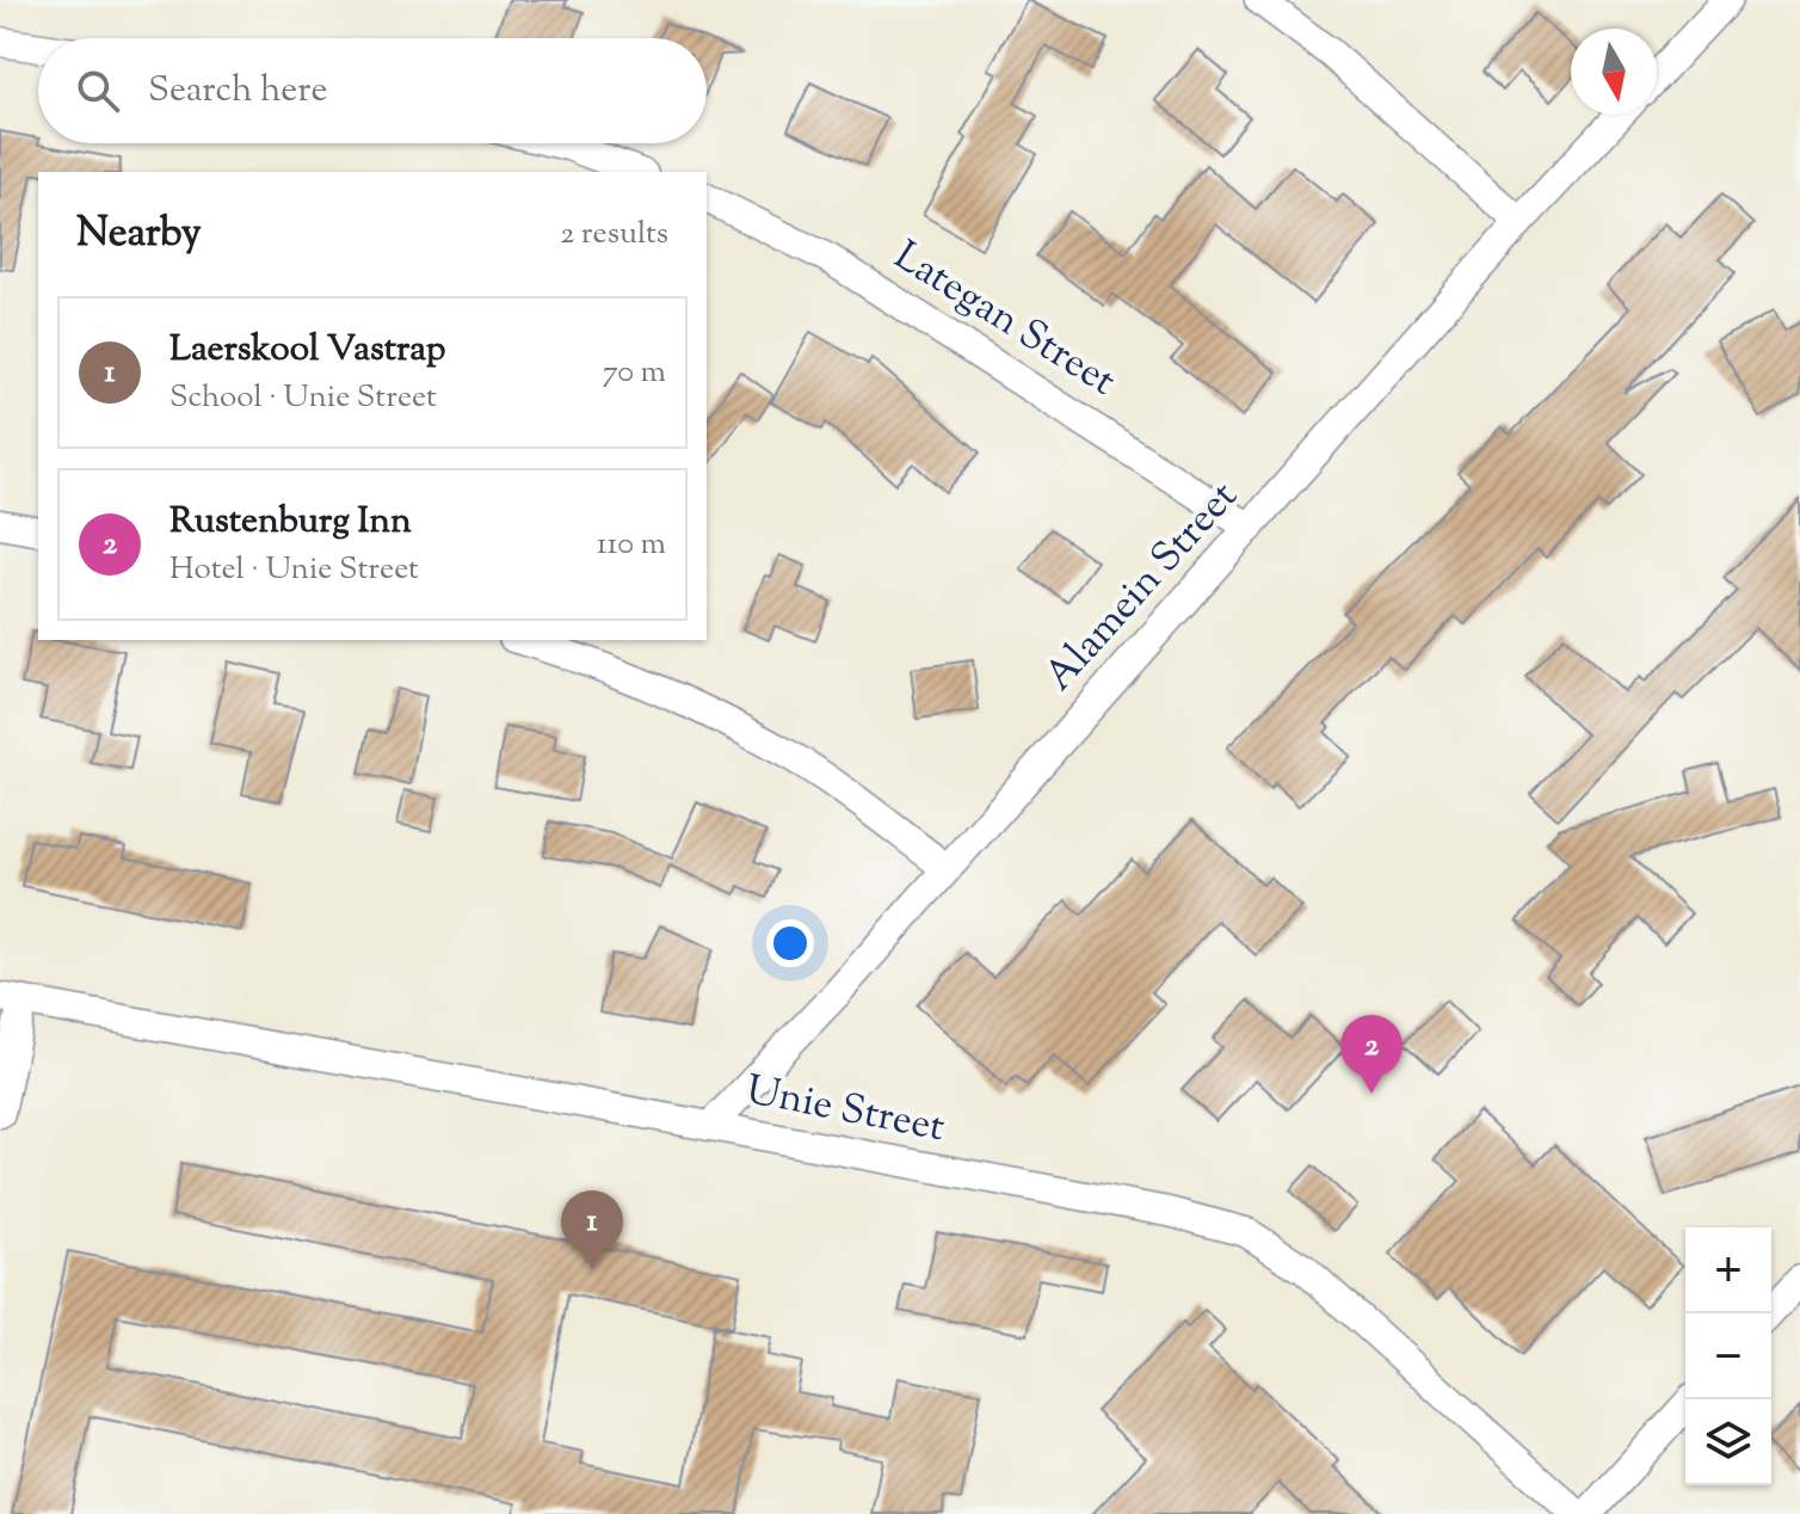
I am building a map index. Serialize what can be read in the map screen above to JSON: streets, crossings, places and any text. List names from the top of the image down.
{
  "streets": {
    "street": ["Lategan Street", "Alamein Street", "Unie Street"]
  },
  "crossings": [
    ["Lategan Street", "Alamein Street"],
    ["Alamein Street", "Unie Street"]
  ],
  "north": "bottom",
  "page": {
    "search": "Search here",
    "heading": ["Nearby", "2 results"],
    "list": [
      {
        "mark": "1",
        "name": "Laerskool Vastrap",
        "note": "School · Unie Street",
        "value": "70 m"
      },
      {
        "mark": "2",
        "name": "Rustenburg Inn",
        "note": "Hotel · Unie Street",
        "value": "110 m"
      }
    ],
    "pins": ["2", "1"],
    "map_buttons": ["+", "−"]
  }
}
